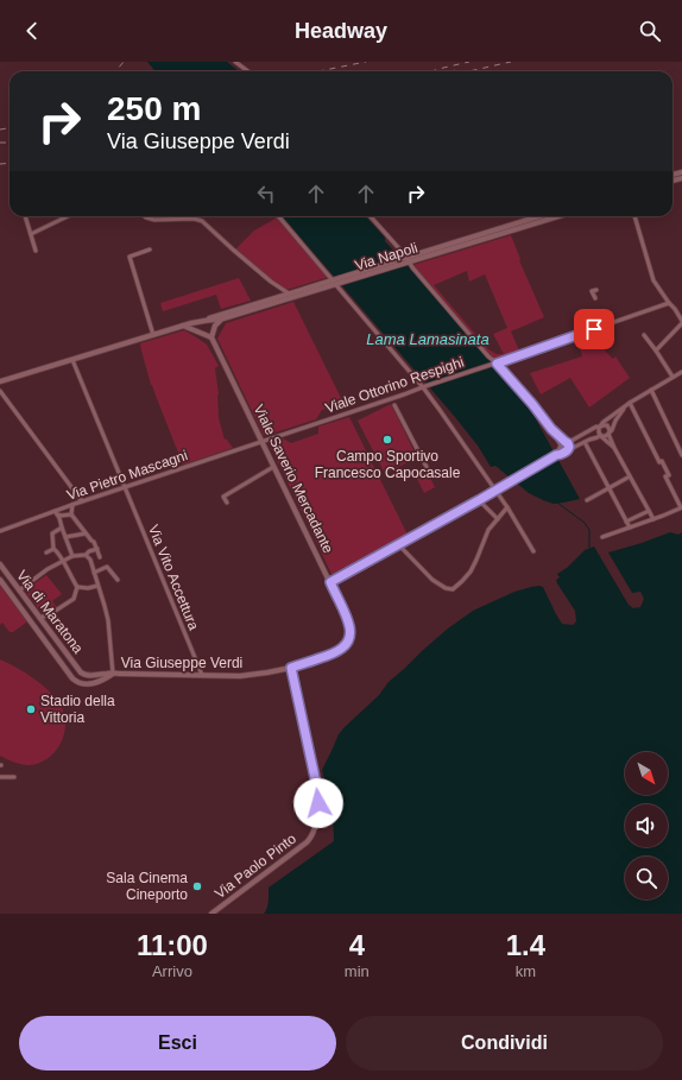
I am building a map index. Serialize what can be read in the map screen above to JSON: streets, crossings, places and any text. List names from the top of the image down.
{
  "streets": {
    "main road": [
      "Via Napoli",
      "Viale Saverio Mercadante",
      "Via di Maratona",
      "Via Giuseppe Verdi",
      "Via Paolo Pinto"
    ],
    "street": ["Viale Ottorino Respighi", "Via Pietro Mascagni", "Via Vito Accettura"]
  },
  "crossings": [
    ["Via Napoli", "Via Vito Accettura"],
    ["Viale Ottorino Respighi", "Via Pietro Mascagni"],
    ["Viale Ottorino Respighi", "Viale Saverio Mercadante"],
    ["Via Pietro Mascagni", "Viale Saverio Mercadante"],
    ["Via Pietro Mascagni", "Via Vito Accettura"],
    ["Viale Saverio Mercadante", "Via Giuseppe Verdi"],
    ["Via Vito Accettura", "Via Giuseppe Verdi"],
    ["Via di Maratona", "Via Giuseppe Verdi"],
    ["Via Giuseppe Verdi", "Via Paolo Pinto"]
  ],
  "water": ["Lama Lamasinata"],
  "places": ["Campo Sportivo Francesco Capocasale", "Stadio della Vittoria", "Sala Cinema Cineporto"],
  "north": "bottom right",
  "page": {
    "header": "Headway",
    "turn": ["250 m", "Via Giuseppe Verdi"],
    "eta": [
      "11:00",
      "Arrivo",
      "4",
      "min",
      "1.4",
      "km"
    ],
    "buttons": ["Esci", "Condividi"]
  }
}
